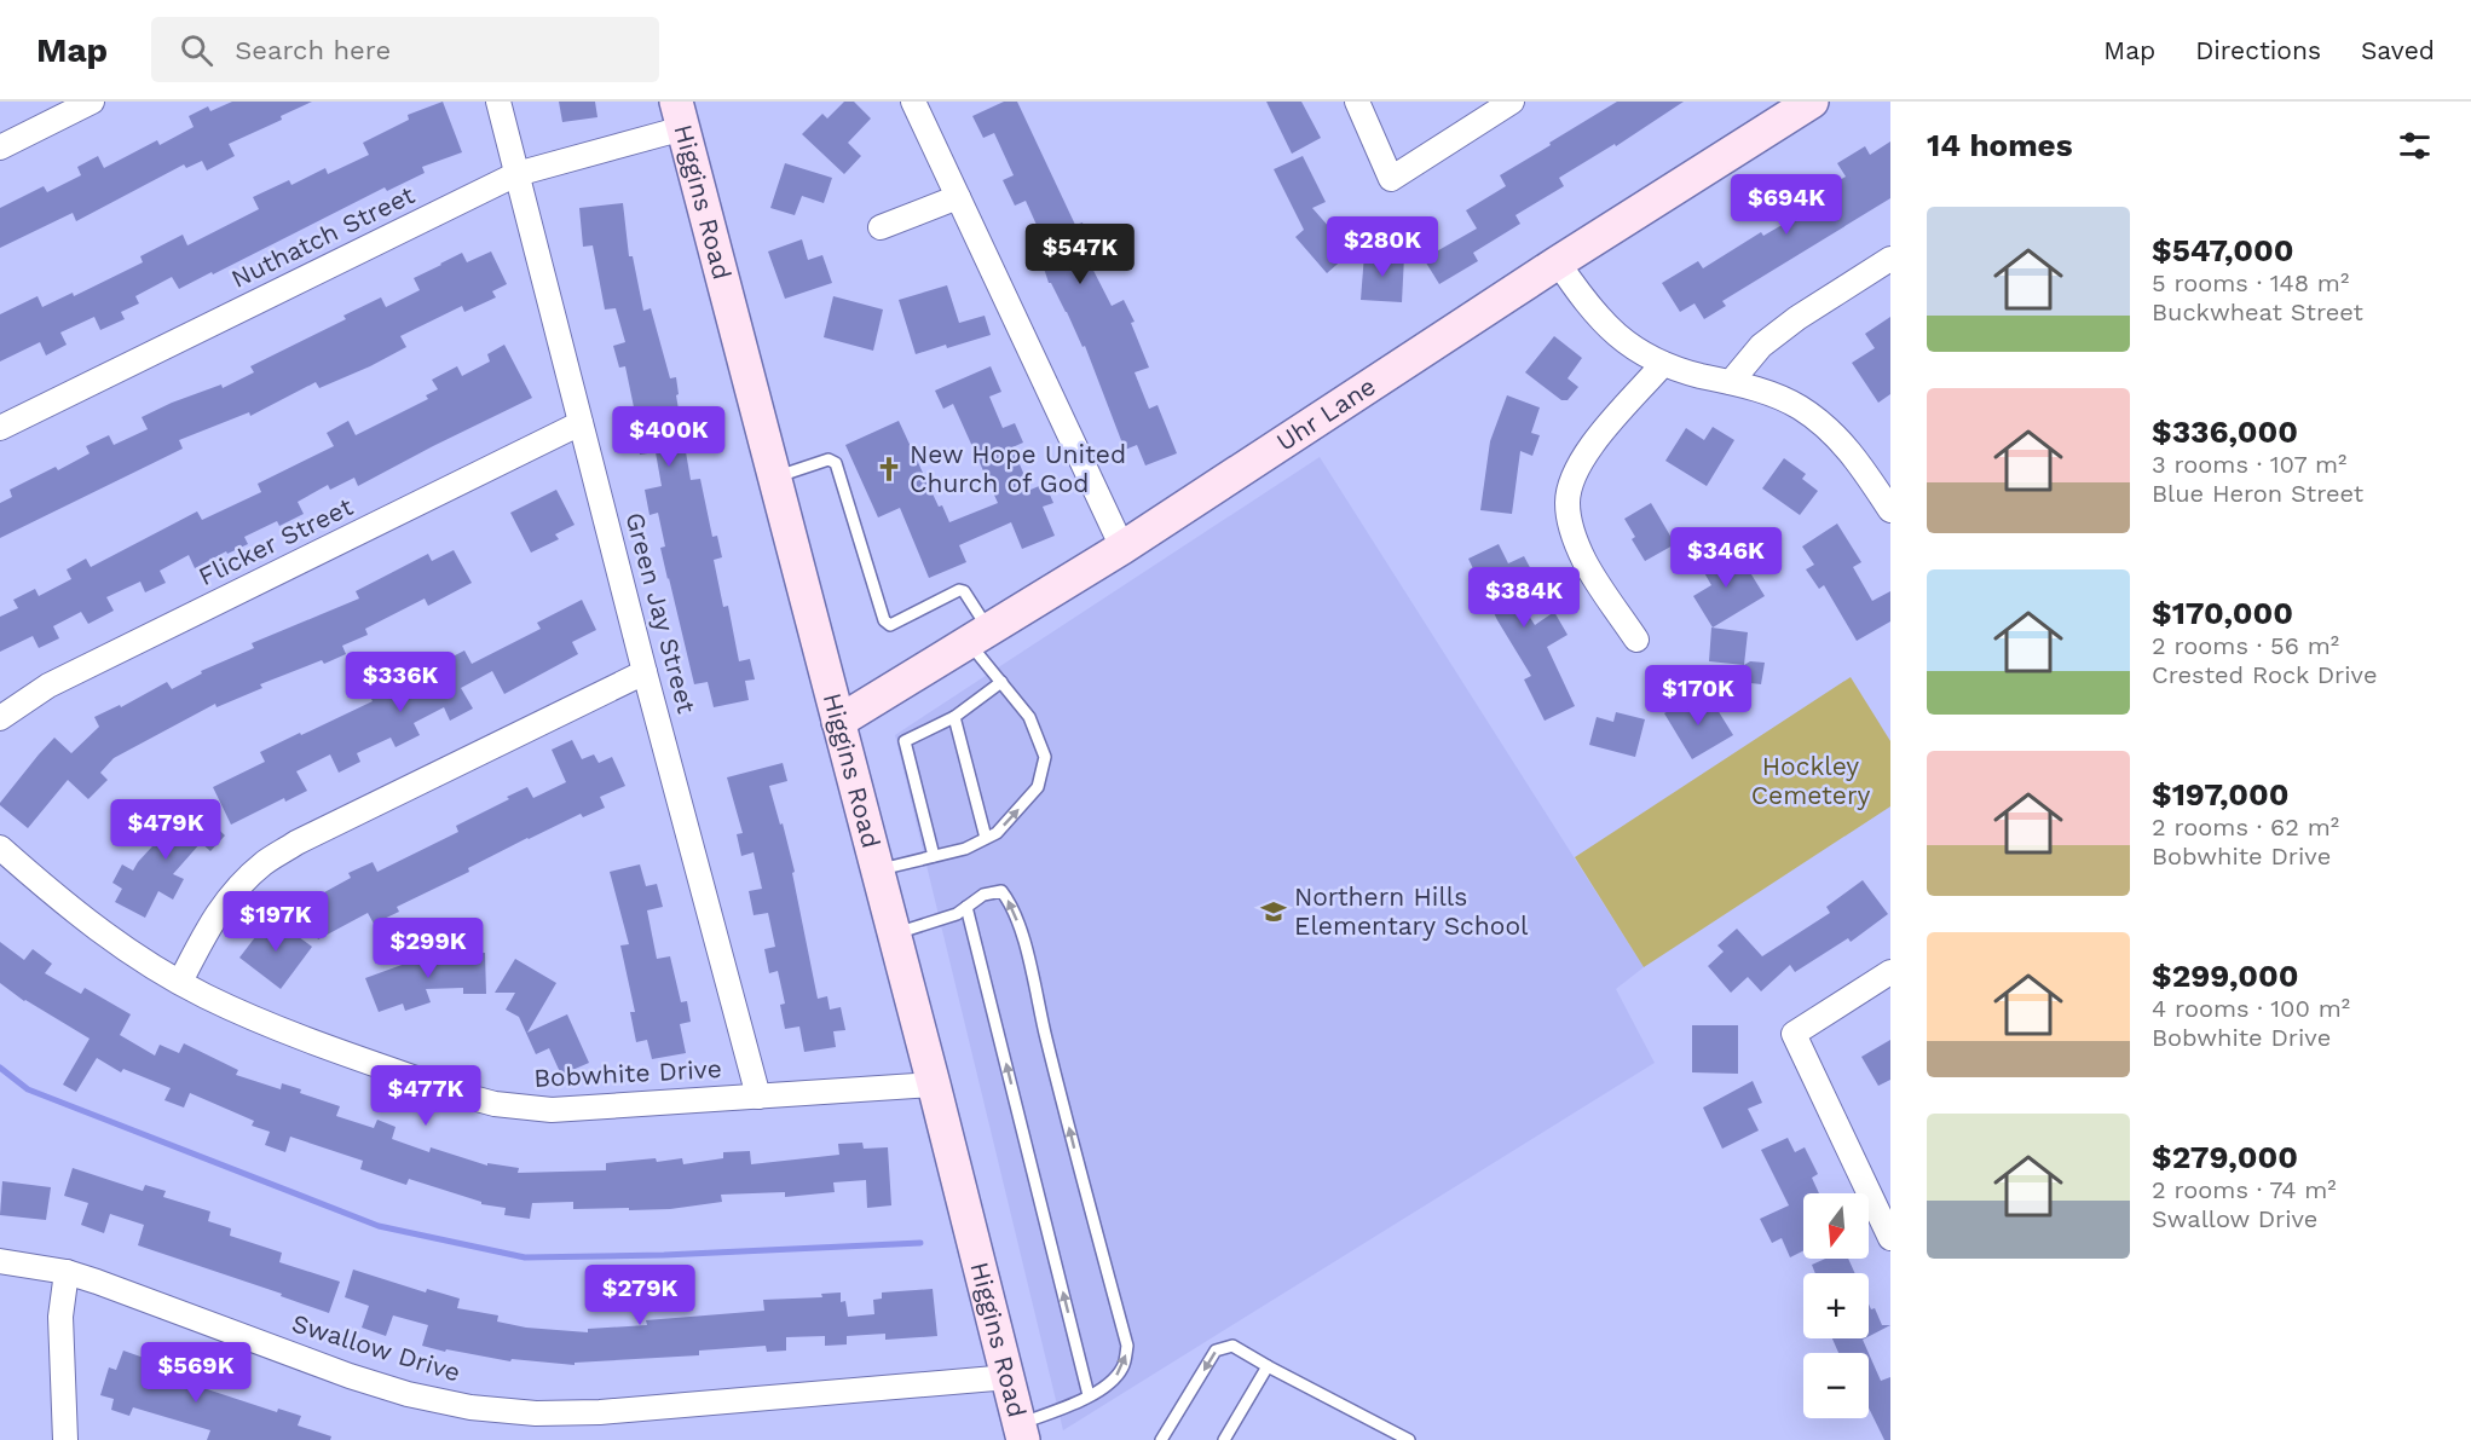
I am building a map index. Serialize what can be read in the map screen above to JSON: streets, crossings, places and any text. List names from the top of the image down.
{
  "streets": {
    "street": [
      "Higgins Road",
      "Nuthatch Street",
      "Uhr Lane",
      "Flicker Street",
      "Green Jay Street",
      "Bobwhite Drive",
      "Swallow Drive"
    ]
  },
  "crossings": [
    ["Higgins Road", "Nuthatch Street"],
    ["Higgins Road", "Uhr Lane"],
    ["Higgins Road", "Bobwhite Drive"],
    ["Higgins Road", "Swallow Drive"],
    ["Nuthatch Street", "Green Jay Street"],
    ["Flicker Street", "Green Jay Street"],
    ["Green Jay Street", "Bobwhite Drive"]
  ],
  "parks": ["Hockley Cemetery"],
  "places": {
    "church": ["New Hope United Church of God"],
    "school or university": ["Northern Hills Elementary School"]
  },
  "north": "bottom",
  "page": {
    "header": "Map",
    "search": "Search here",
    "nav": ["Map", "Directions", "Saved"],
    "heading": "14 homes",
    "price": [
      "$694K",
      "$280K",
      "$547K",
      "$400K",
      "$346K",
      "$384K",
      "$336K",
      "$170K",
      "$479K",
      "$197K",
      "$299K",
      "$477K",
      "$279K",
      "$569K"
    ],
    "list": [
      {
        "name": "$547,000",
        "note": "5 rooms · 148 m² · Buckwheat Street"
      },
      {
        "name": "$336,000",
        "note": "3 rooms · 107 m² · Blue Heron Street"
      },
      {
        "name": "$170,000",
        "note": "2 rooms · 56 m² · Crested Rock Drive"
      },
      {
        "name": "$197,000",
        "note": "2 rooms · 62 m² · Bobwhite Drive"
      },
      {
        "name": "$299,000",
        "note": "4 rooms · 100 m² · Bobwhite Drive"
      },
      {
        "name": "$279,000",
        "note": "2 rooms · 74 m² · Swallow Drive"
      }
    ],
    "map_buttons": ["+", "−"]
  }
}
